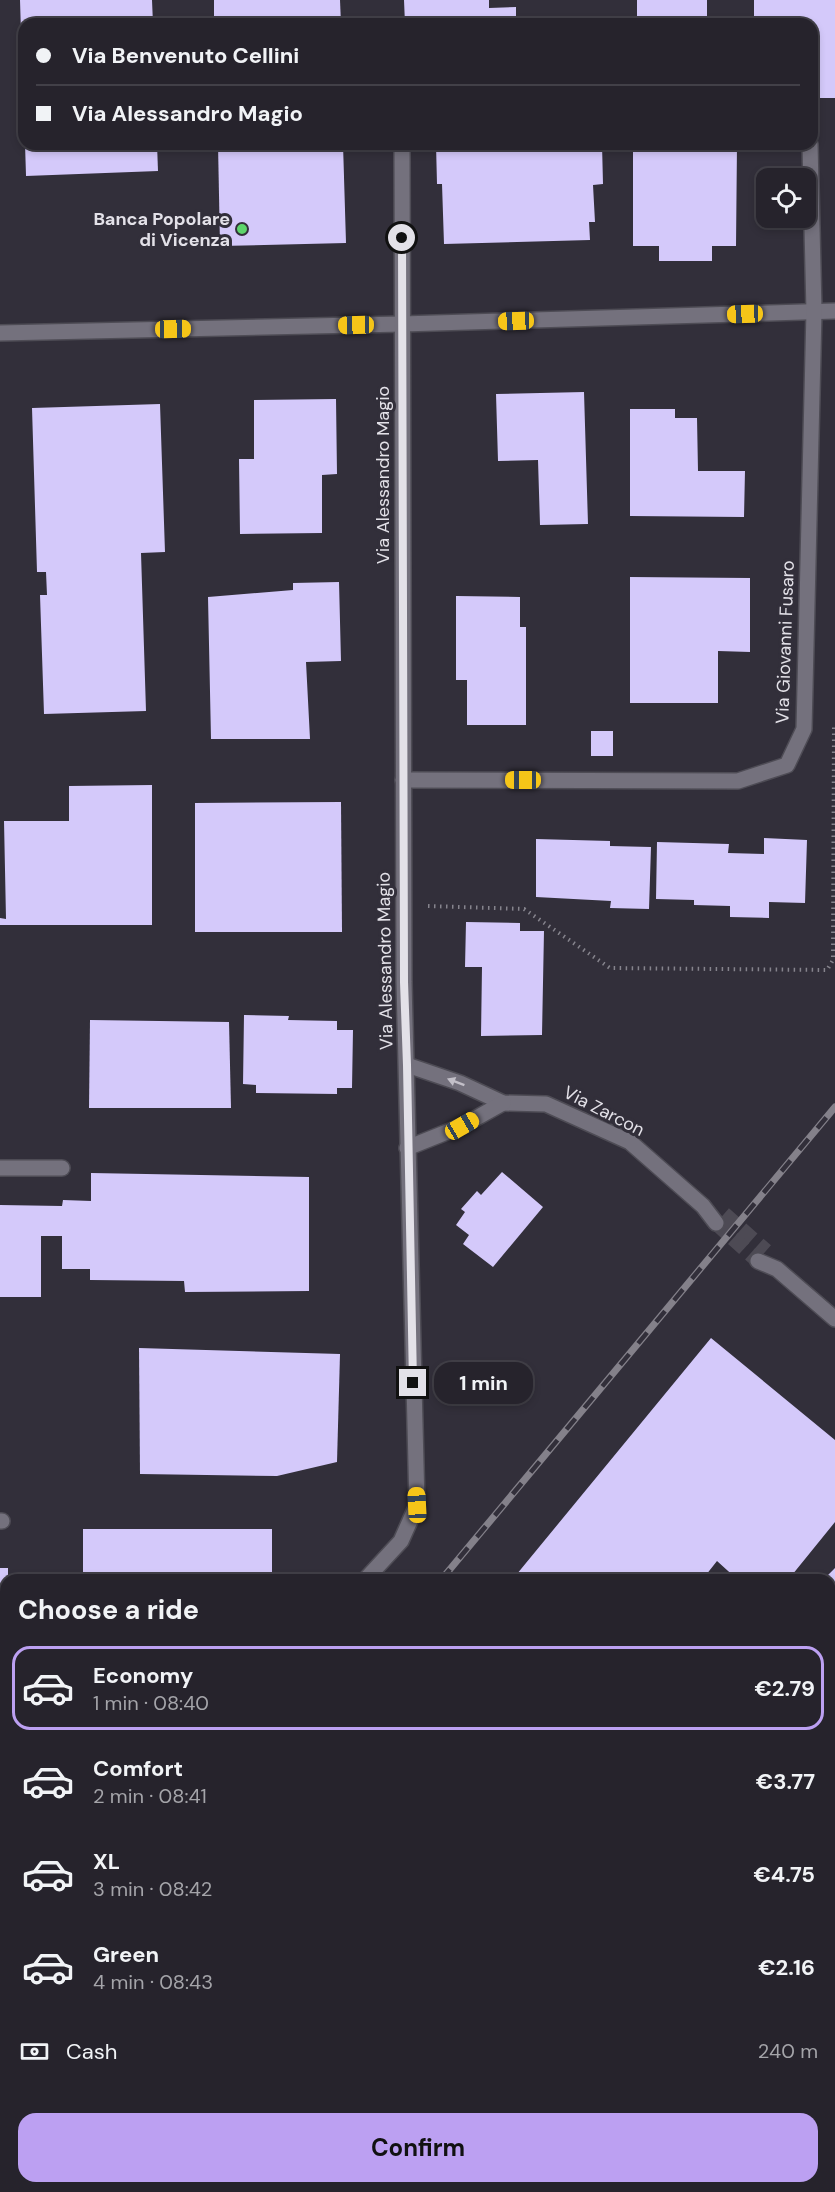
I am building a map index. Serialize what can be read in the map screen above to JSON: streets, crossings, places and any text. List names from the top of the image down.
{
  "streets": {
    "street": ["Via Alessandro Magio", "Via Giovanni Fusaro", "Via Zarcon"]
  },
  "crossings": [
    ["Via Alessandro Magio", "Via Giovanni Fusaro"]
  ],
  "places": ["Banca Popolare di Vicenza"],
  "page": {
    "banner": ["Via Benvenuto Cellini", "Via Alessandro Magio"],
    "bubble": "1 min",
    "heading": "Choose a ride",
    "list": [
      {
        "name": "Economy",
        "note": "1 min · 08:40",
        "value": "€2.79"
      },
      {
        "name": "Comfort",
        "note": "2 min · 08:41",
        "value": "€3.77"
      },
      {
        "name": "XL",
        "note": "3 min · 08:42",
        "value": "€4.75"
      },
      {
        "name": "Green",
        "note": "4 min · 08:43",
        "value": "€2.16"
      }
    ],
    "pay": ["Cash", "240 m"],
    "buttons": "Confirm"
  }
}
